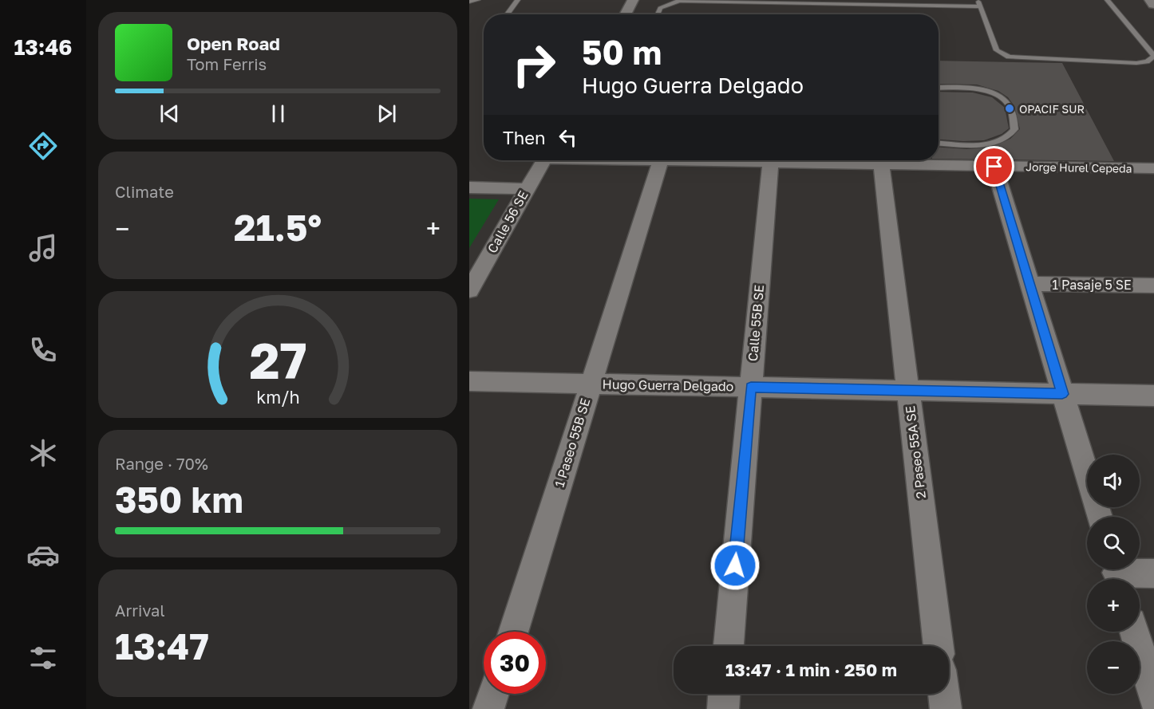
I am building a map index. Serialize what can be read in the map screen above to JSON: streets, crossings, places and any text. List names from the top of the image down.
{
  "streets": {
    "street": [
      "Jorge Hurel Cepeda",
      "Calle 56 SE",
      "1 Pasaje 5 SE",
      "Calle 55B SE",
      "Hugo Guerra Delgado",
      "1 Paseo 55B SE",
      "2 Paseo 55A SE"
    ]
  },
  "crossings": [
    ["Jorge Hurel Cepeda", "Calle 55B SE"],
    ["Jorge Hurel Cepeda", "1 Paseo 55B SE"],
    ["Jorge Hurel Cepeda", "2 Paseo 55A SE"],
    ["Calle 55B SE", "Hugo Guerra Delgado"],
    ["Hugo Guerra Delgado", "1 Paseo 55B SE"],
    ["Hugo Guerra Delgado", "2 Paseo 55A SE"]
  ],
  "places": ["OPACIF SUR"],
  "page": {
    "tabs": "13:46",
    "turn": ["50 m", "Hugo Guerra Delgado"],
    "song": ["Open Road", "Tom Ferris"],
    "then": "Then",
    "tile": [
      "Climate",
      ["Range · 70%", "350 km"],
      ["Arrival", "13:47"]
    ],
    "heat": ["−", "21.5°", "+"],
    "map_buttons": ["+", "−"],
    "limit": "30",
    "trip": "13:47 · 1 min · 250 m",
    "gauge": ["27", "km/h"]
  }
}
